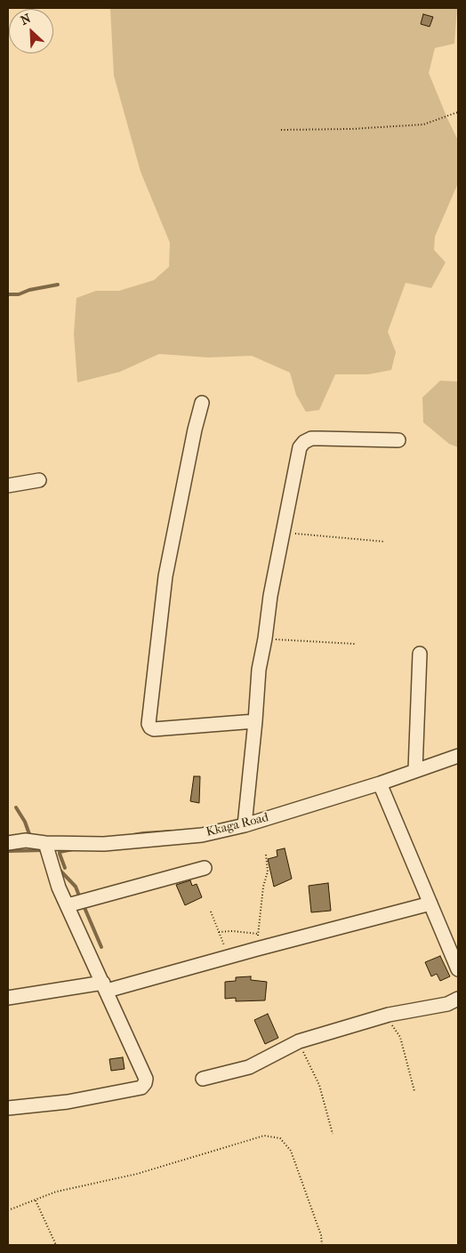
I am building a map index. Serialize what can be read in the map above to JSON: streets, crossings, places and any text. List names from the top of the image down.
{
  "streets": {
    "street": ["Kkaga Road"]
  },
  "north": "top left"
}
